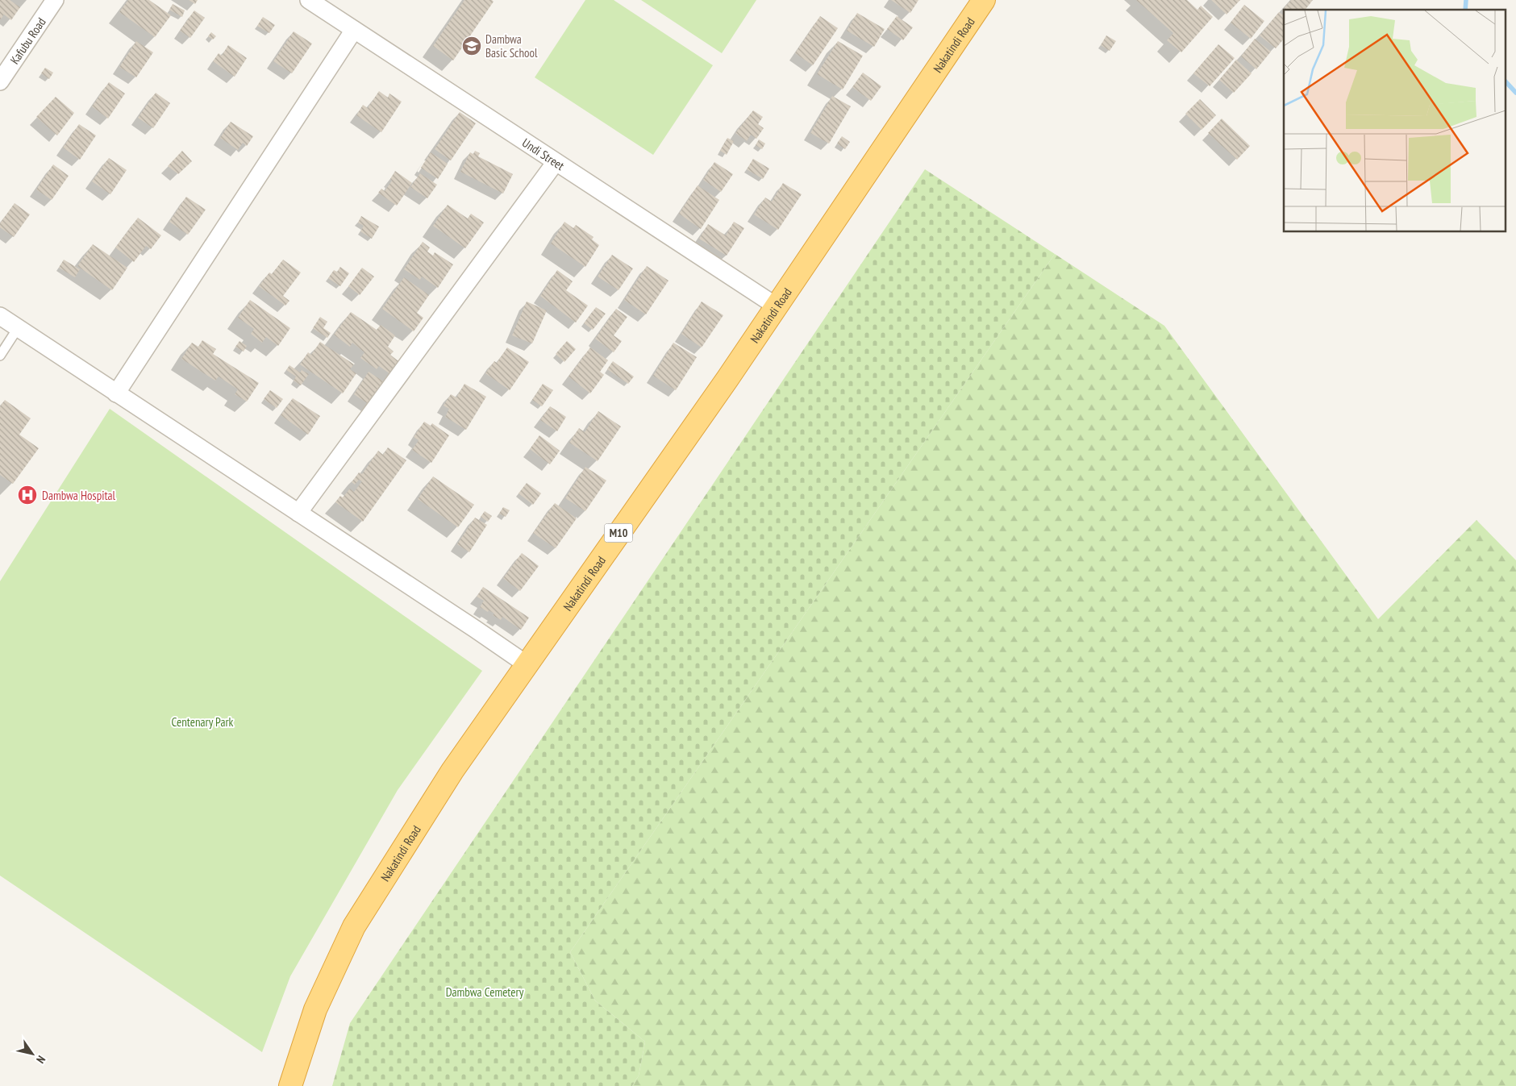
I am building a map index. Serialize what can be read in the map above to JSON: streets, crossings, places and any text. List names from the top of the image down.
{
  "streets": {
    "highway": ["Nakatindi Road", "M10"],
    "street": ["Kafubu Road", "Undi Street"]
  },
  "crossings": [
    ["Nakatindi Road", "Undi Street"]
  ],
  "parks": ["Centenary Park", "Dambwa Cemetery"],
  "places": {
    "school or university": ["Dambwa Basic School"],
    "hospital": ["Dambwa Hospital"]
  },
  "north": "bottom right"
}
